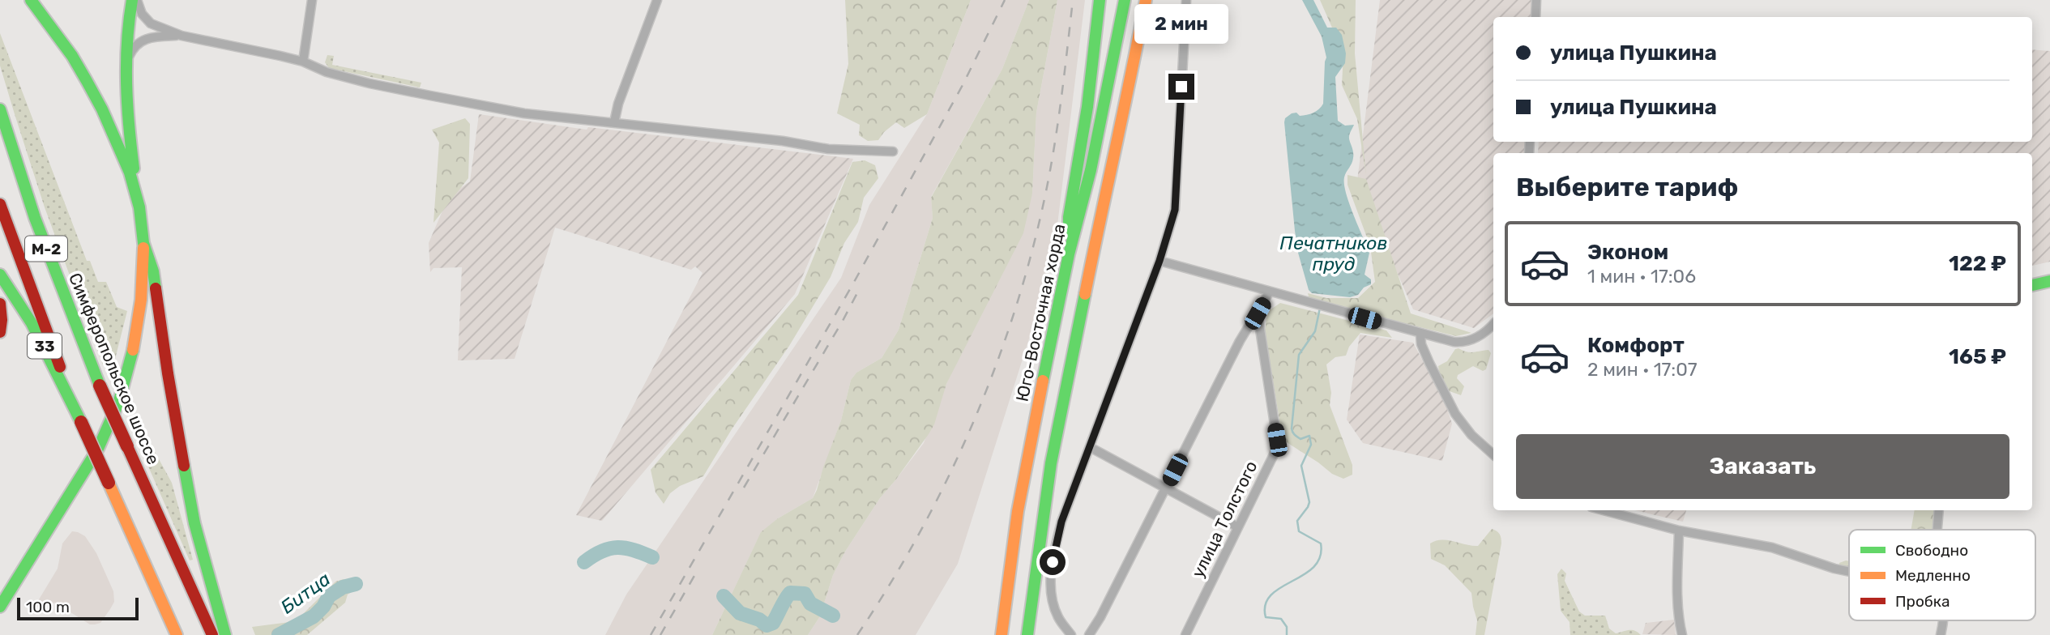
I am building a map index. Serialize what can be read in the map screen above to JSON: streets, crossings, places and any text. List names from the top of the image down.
{
  "streets": {
    "main road": [
      "М-2",
      "Юго-Восточная хорда",
      "33",
      "Симферопольское шоссе"
    ],
    "street": ["улица Толстого"]
  },
  "crossings": [
    ["М-2", "33"]
  ],
  "water": ["Печатников пруд", "Битца"],
  "legend": ["Свободно", "Медленно", "Пробка"],
  "scale_bar": "100 m",
  "page": {
    "bubble": "2 мин",
    "banner": ["улица Пушкина", "улица Пушкина"],
    "heading": "Выберите тариф",
    "list": [
      {
        "name": "Эконом",
        "note": "1 мин · 17:06",
        "value": "122 ₽"
      },
      {
        "name": "Комфорт",
        "note": "2 мин · 17:07",
        "value": "165 ₽"
      }
    ],
    "buttons": "Заказать",
    "scale": "100 m"
  }
}
